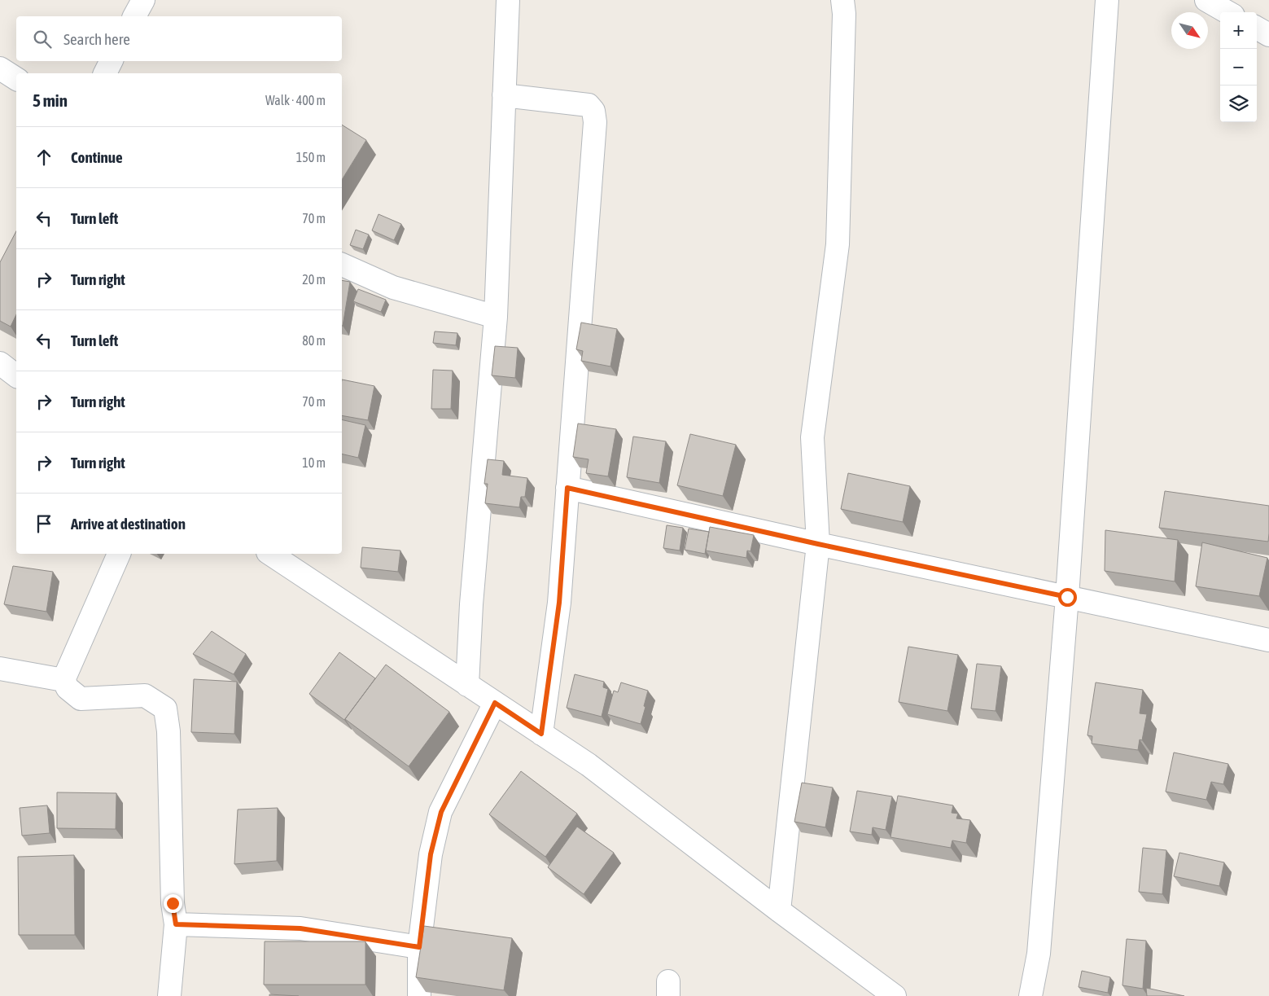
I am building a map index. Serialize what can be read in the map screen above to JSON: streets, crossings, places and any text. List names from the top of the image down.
{
  "north": "bottom right",
  "page": {
    "map_buttons": ["+", "−"],
    "search": "Search here",
    "heading": ["5 min", "Walk · 400 m"],
    "list": [
      ["Continue", "150 m"],
      ["Turn left", "70 m"],
      ["Turn right", "20 m"],
      ["Turn left", "80 m"],
      ["Turn right", "70 m"],
      ["Turn right", "10 m"],
      "Arrive at destination"
    ]
  }
}
